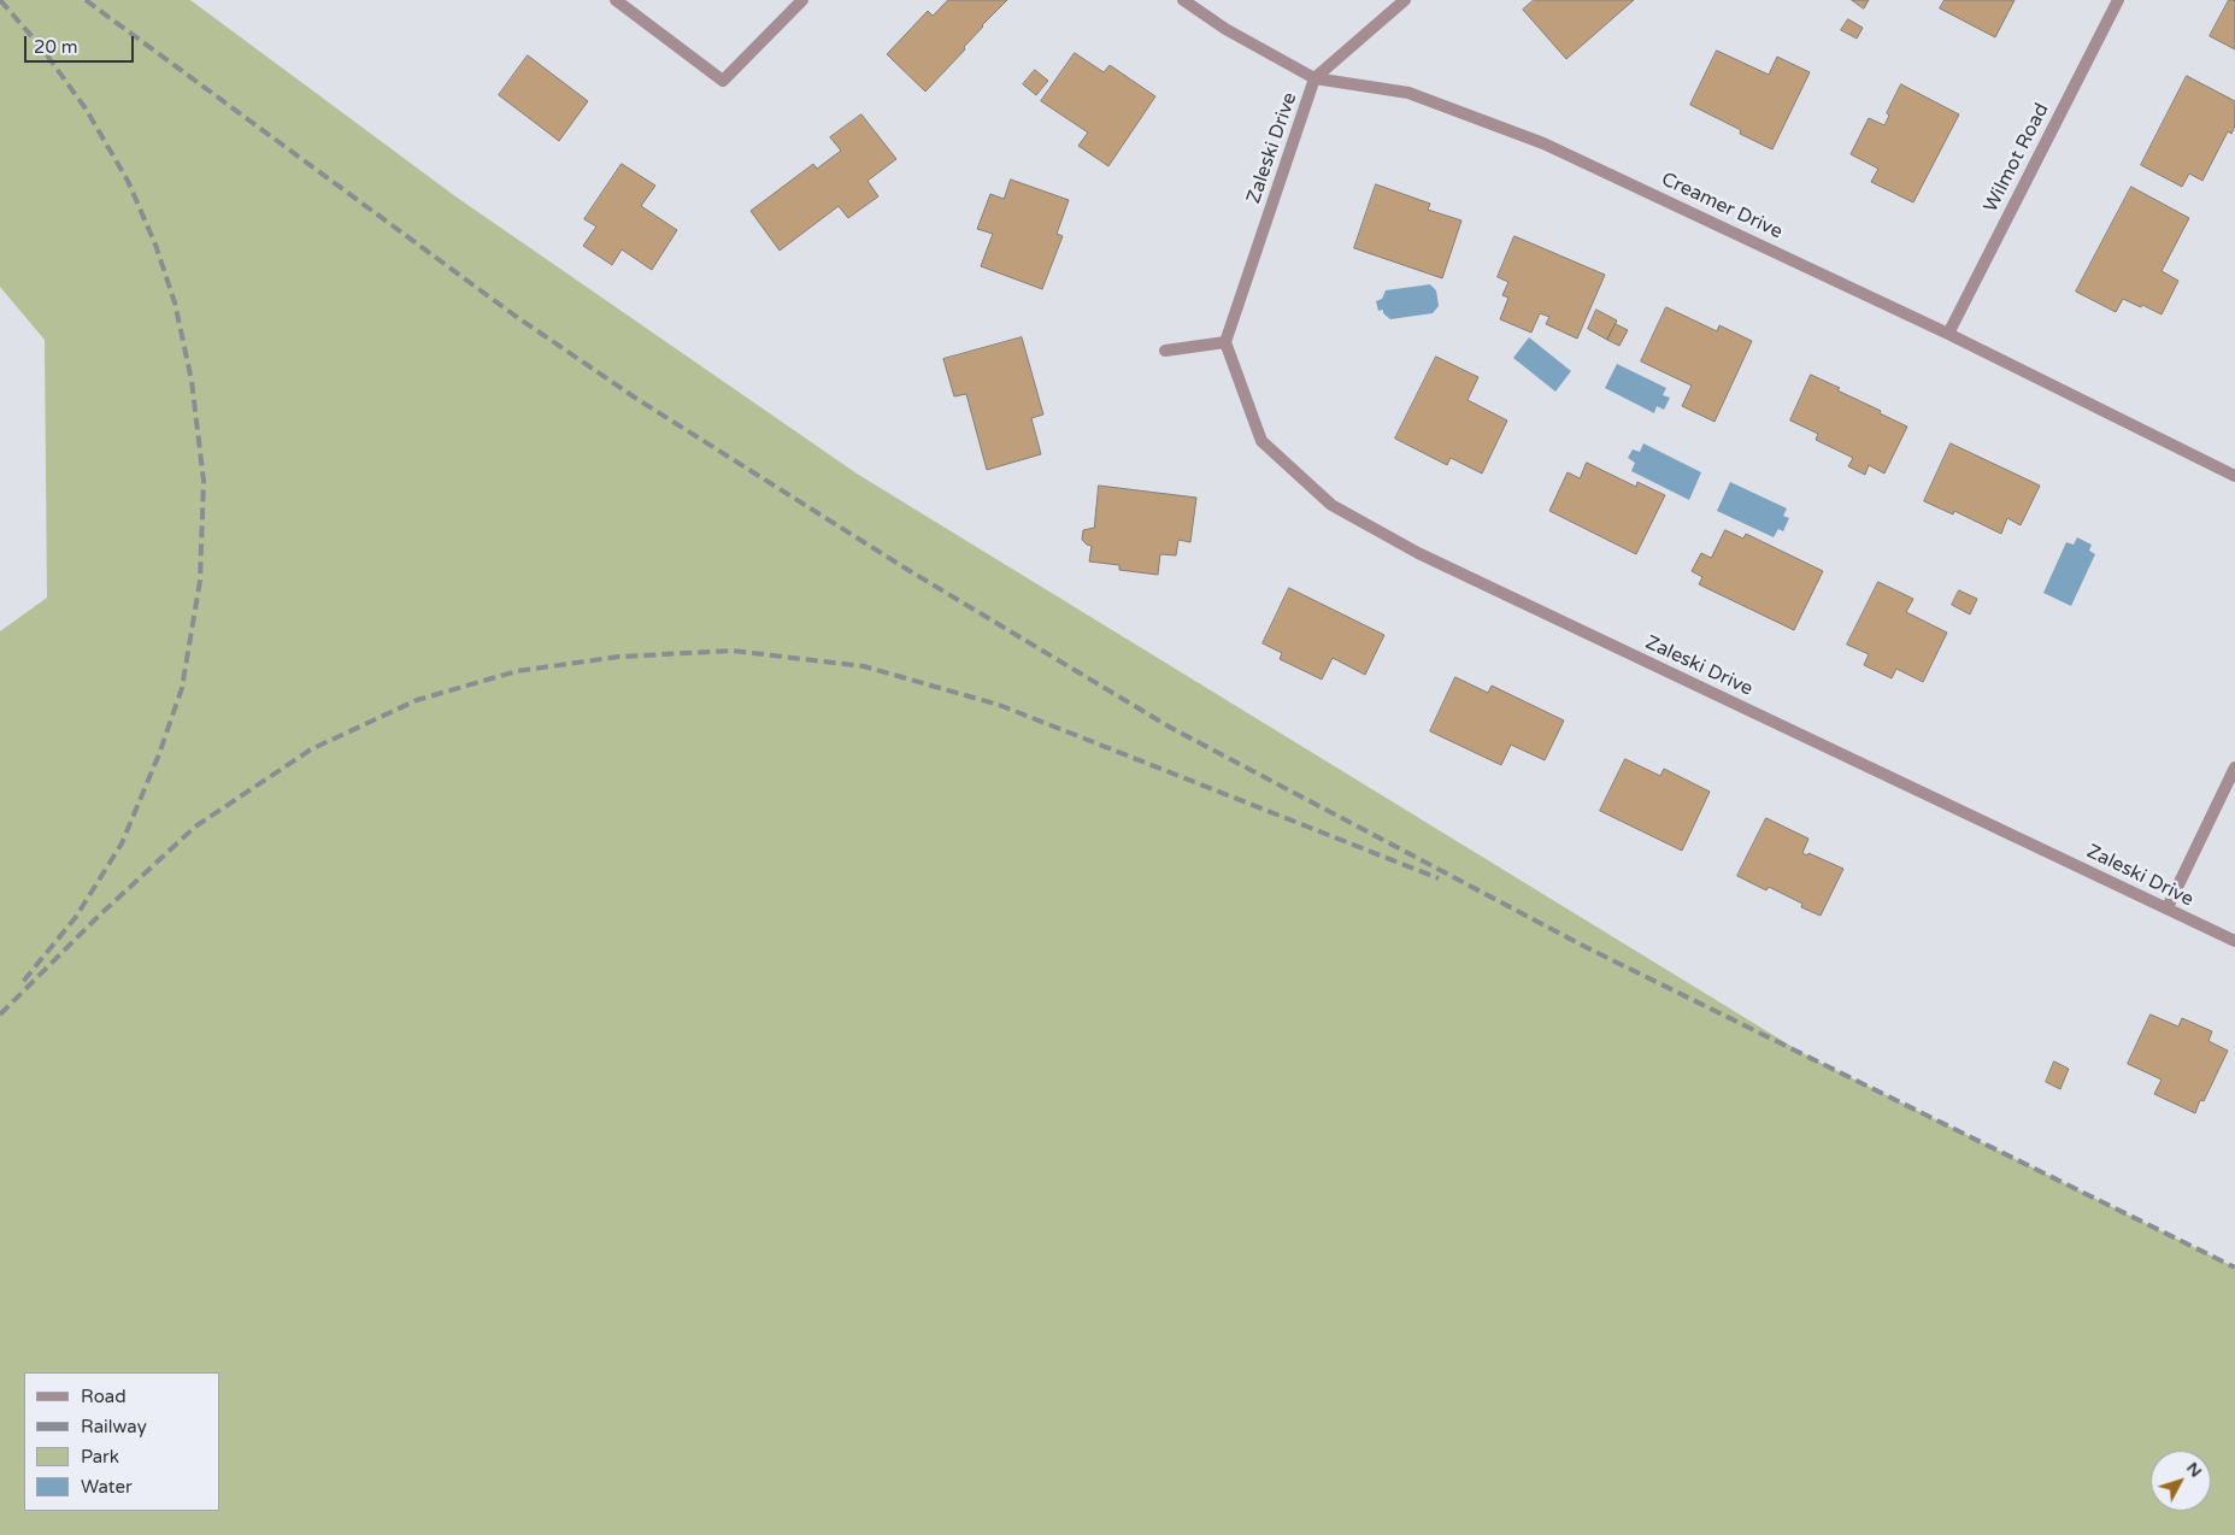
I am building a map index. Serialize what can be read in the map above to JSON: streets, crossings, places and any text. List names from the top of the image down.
{
  "streets": {
    "street": ["Zaleski Drive", "Wilmot Road", "Creamer Drive"]
  },
  "crossings": [
    ["Zaleski Drive", "Creamer Drive"],
    ["Wilmot Road", "Creamer Drive"]
  ],
  "legend": [
    "Road",
    "Railway",
    "Park",
    "Water"
  ],
  "scale_bar": "20 m",
  "north": "top right"
}
